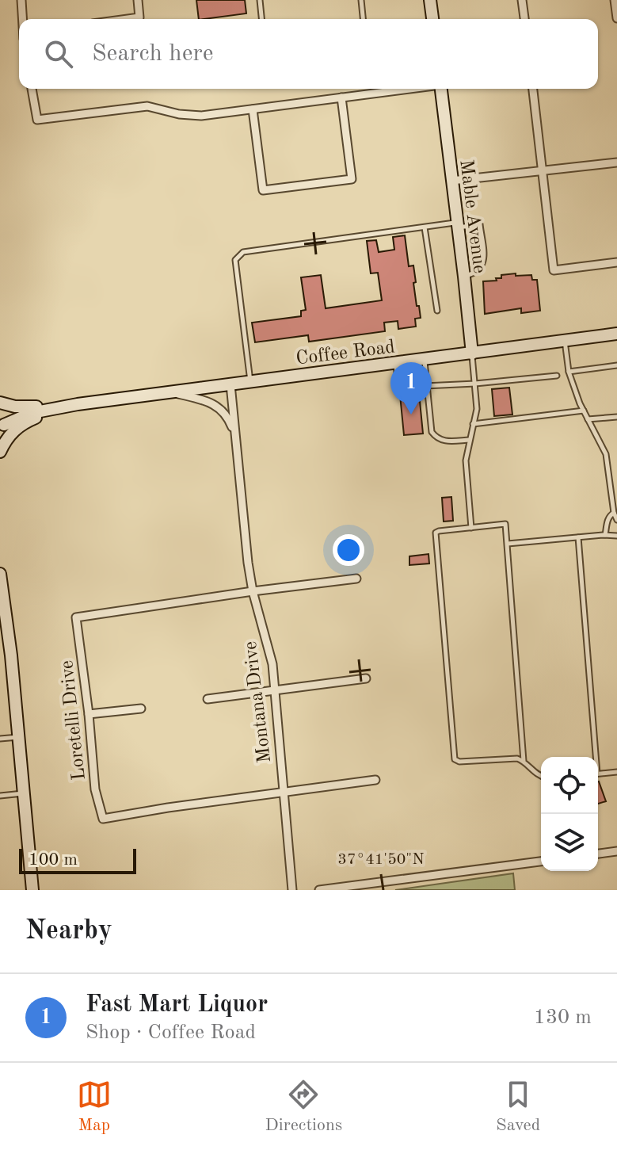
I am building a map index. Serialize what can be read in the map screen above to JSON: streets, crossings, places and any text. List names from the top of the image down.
{
  "streets": {
    "main road": ["Mable Avenue", "Coffee Road"],
    "street": ["Montana Drive", "Loretelli Drive"]
  },
  "crossings": [
    ["Mable Avenue", "Coffee Road"],
    ["Coffee Road", "Montana Drive"],
    ["Montana Drive", "Loretelli Drive"]
  ],
  "scale_bar": "100 m",
  "page": {
    "search": "Search here",
    "pins": "1",
    "scale": "100 m",
    "heading": "Nearby",
    "list": [
      {
        "mark": "1",
        "name": "Fast Mart Liquor",
        "note": "Shop · Coffee Road",
        "value": "130 m"
      }
    ],
    "nav": ["Map", "Directions", "Saved"]
  },
  "coordinates": ["37°41'50\"N"]
}
